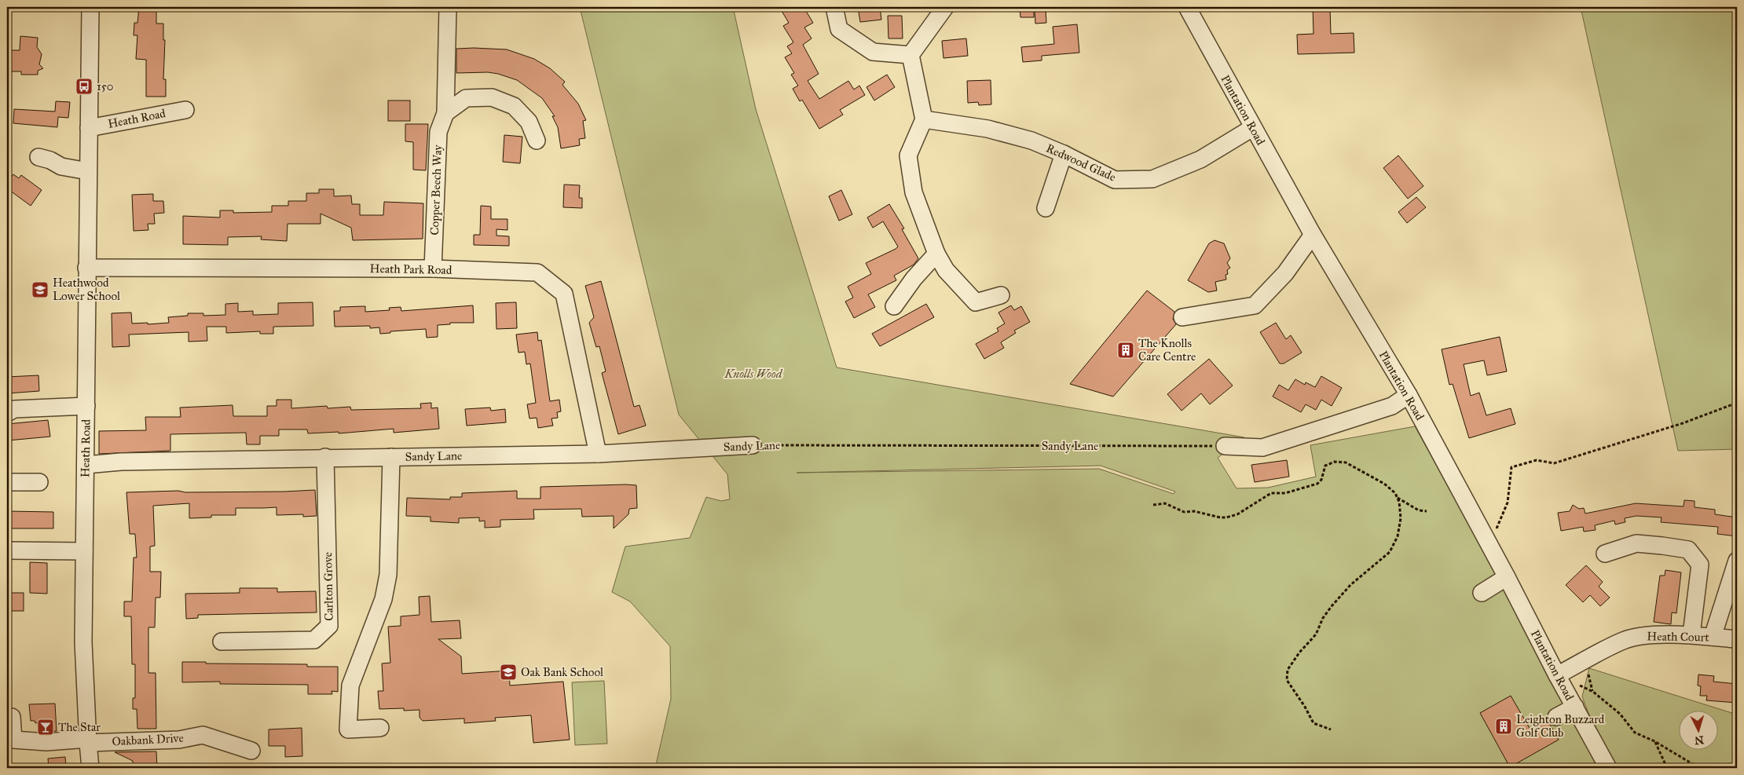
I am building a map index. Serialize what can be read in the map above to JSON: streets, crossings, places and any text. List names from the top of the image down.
{
  "streets": {
    "street": [
      "Plantation Road",
      "Heath Road",
      "Redwood Glade",
      "Copper Beech Way",
      "Heath Park Road",
      "Sandy Lane",
      "Carlton Grove",
      "Heath Court",
      "Oakbank Drive"
    ]
  },
  "crossings": [
    ["Plantation Road", "Redwood Glade"],
    ["Plantation Road", "Heath Court"],
    ["Heath Road", "Heath Park Road"],
    ["Heath Road", "Sandy Lane"],
    ["Heath Road", "Oakbank Drive"],
    ["Copper Beech Way", "Heath Park Road"],
    ["Heath Park Road", "Sandy Lane"],
    ["Sandy Lane", "Carlton Grove"]
  ],
  "parks": ["Knolls Wood"],
  "places": {
    "bus stop": ["150"],
    "school or university": ["Heathwood Lower School", "Oak Bank School"],
    "building": ["The Knolls Care Centre", "Leighton Buzzard Golf Club"],
    "bar": ["The Star"]
  },
  "north": "bottom"
}
